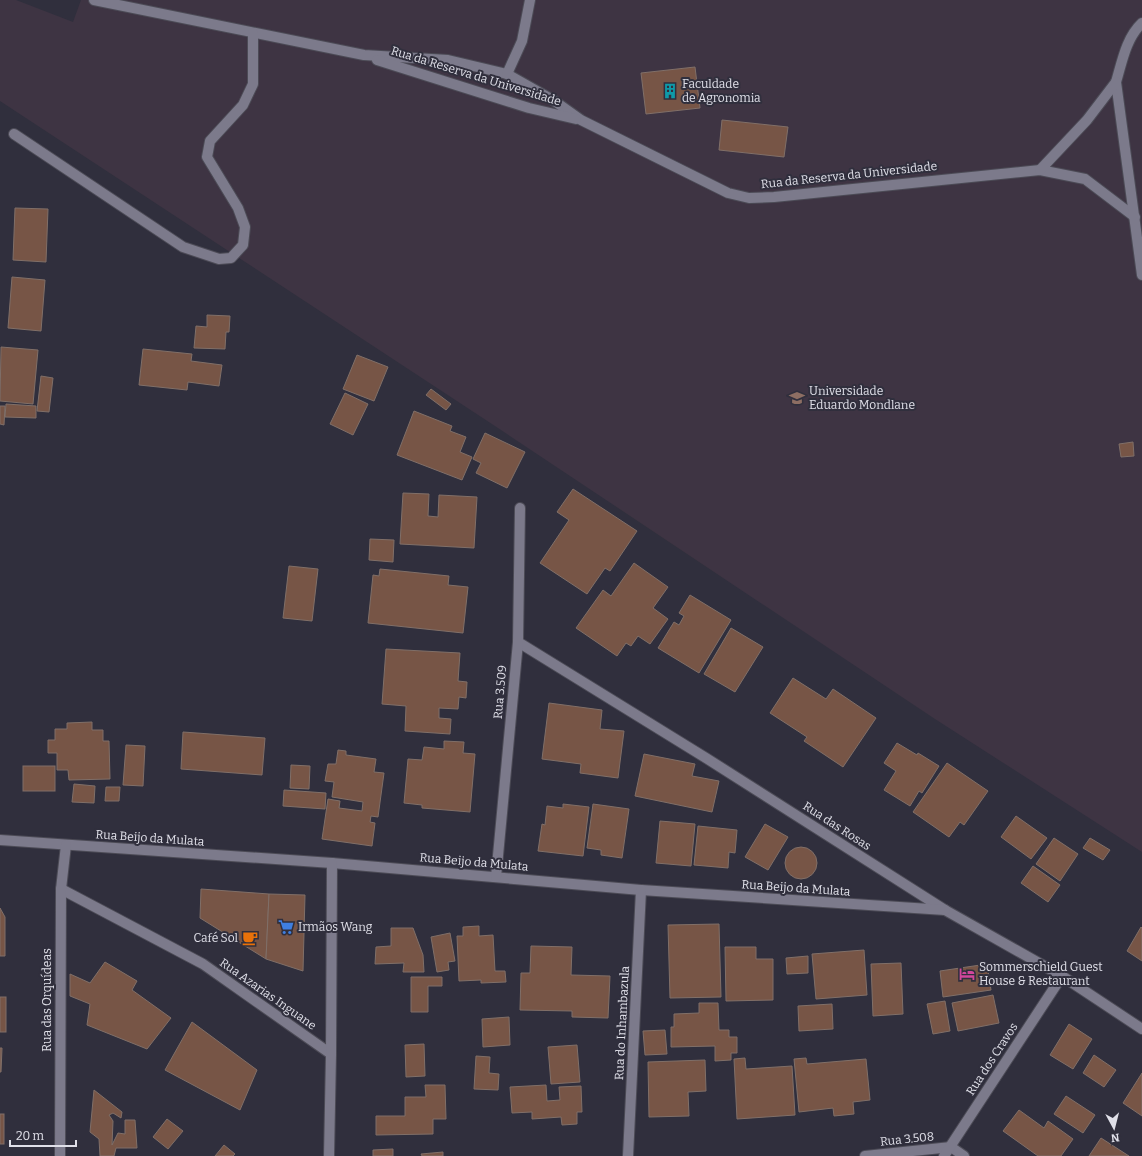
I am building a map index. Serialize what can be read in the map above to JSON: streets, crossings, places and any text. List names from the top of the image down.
{
  "streets": {
    "street": [
      "Rua da Reserva da Universidade",
      "Rua 3.509",
      "Rua das Rosas",
      "Rua Beijo da Mulata",
      "Rua Azarias Inguane",
      "Rua das Orquídeas",
      "Rua do Inhambazula",
      "Rua dos Cravos",
      "Rua 3.508"
    ]
  },
  "crossings": [
    ["Rua 3.509", "Rua das Rosas"],
    ["Rua 3.509", "Rua Beijo da Mulata"],
    ["Rua das Rosas", "Rua Beijo da Mulata"],
    ["Rua das Rosas", "Rua dos Cravos"],
    ["Rua Beijo da Mulata", "Rua das Orquídeas"],
    ["Rua Beijo da Mulata", "Rua do Inhambazula"],
    ["Rua Azarias Inguane", "Rua das Orquídeas"],
    ["Rua dos Cravos", "Rua 3.508"]
  ],
  "places": {
    "building": ["Faculdade de Agronomia"],
    "school or university": ["Universidade Eduardo Mondlane"],
    "supermarket": ["Irmãos Wang"],
    "cafe": ["Café Sol"],
    "hotel": ["Sommerschield Guest House & Restaurant"]
  },
  "scale_bar": "20 m",
  "north": "bottom"
}
